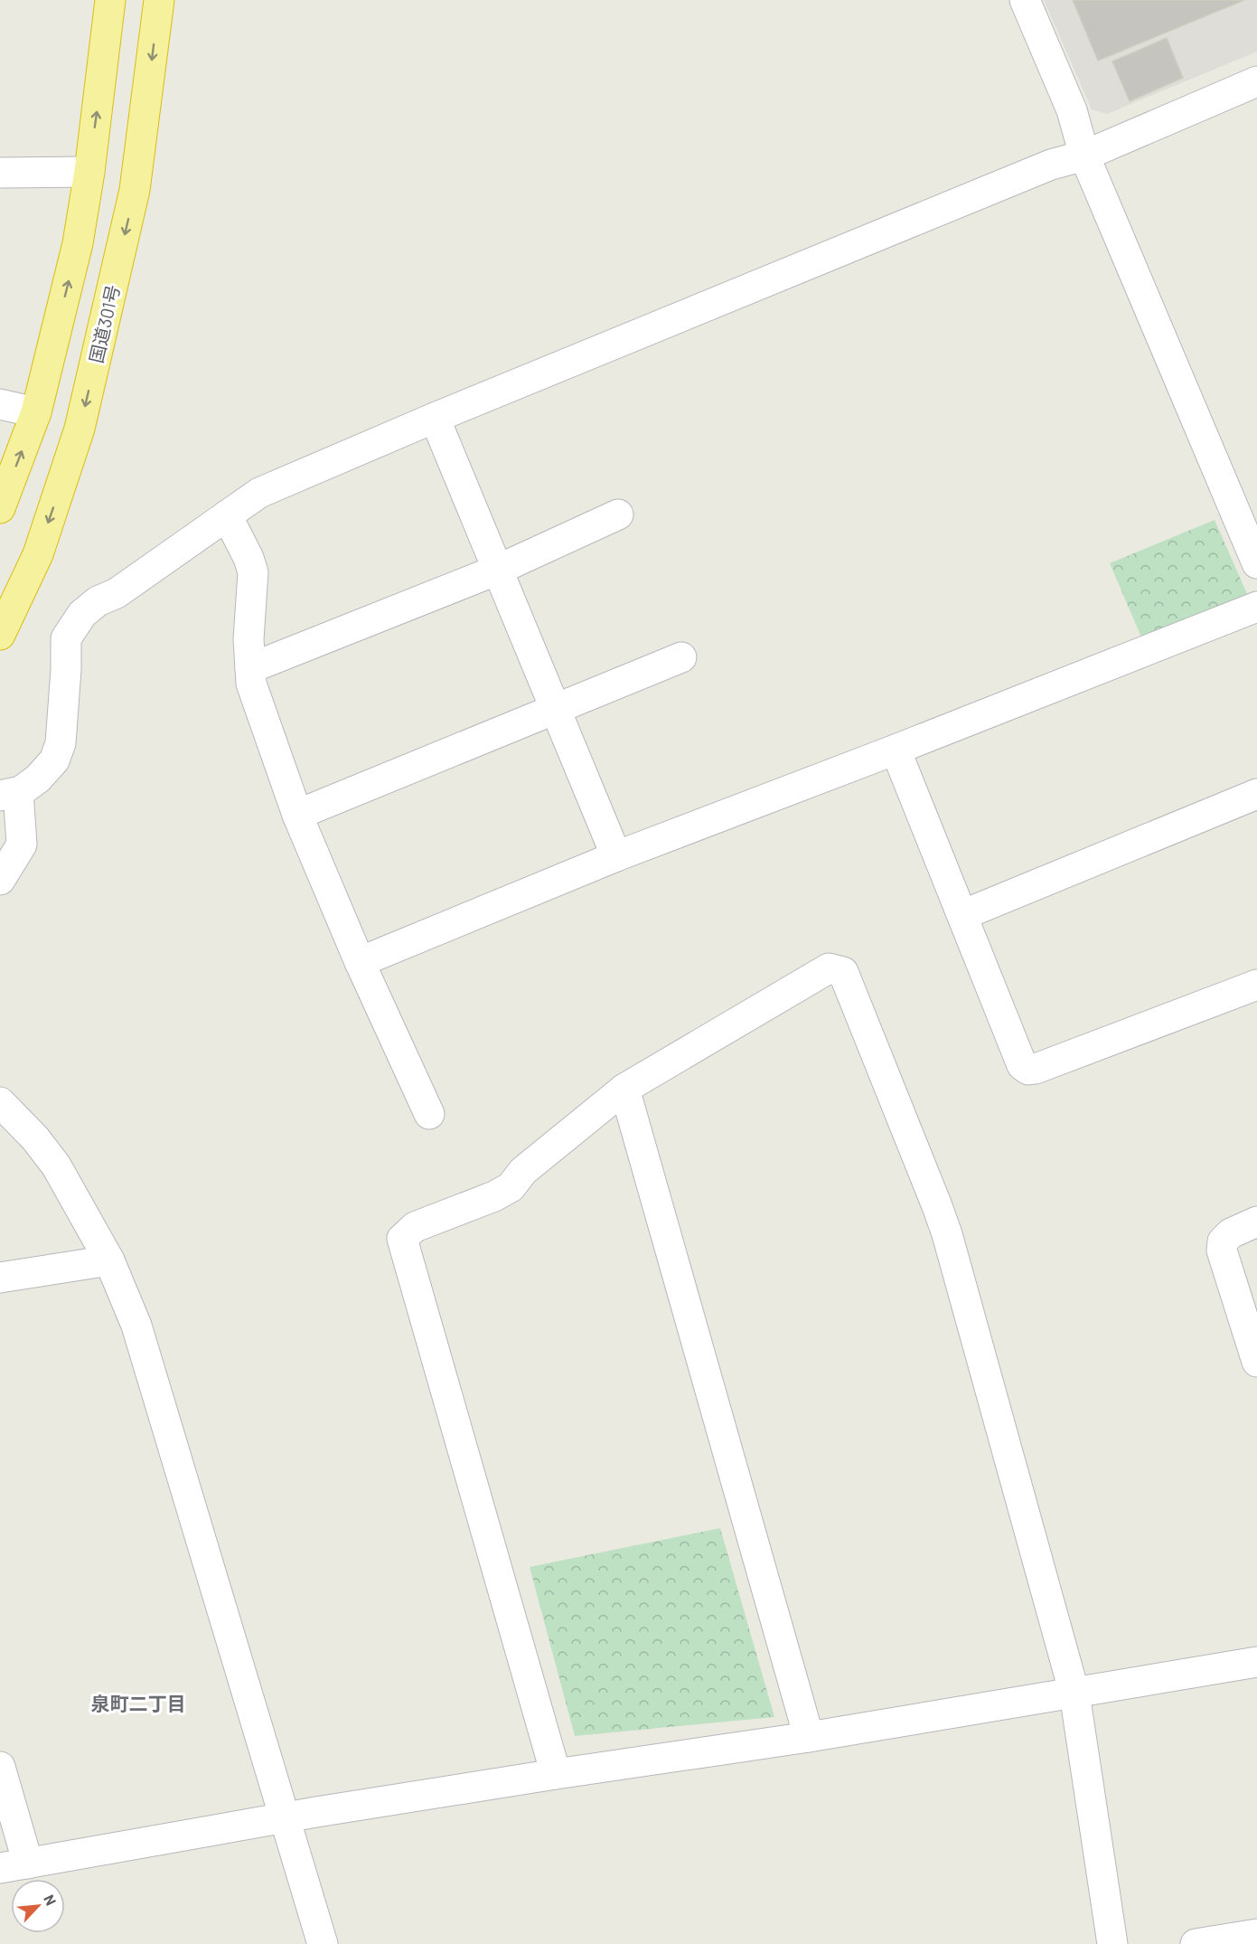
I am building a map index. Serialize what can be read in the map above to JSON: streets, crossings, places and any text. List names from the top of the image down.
{
  "streets": {
    "highway": ["国道301号"]
  },
  "districts": ["泉町二丁目"],
  "north": "top right"
}
